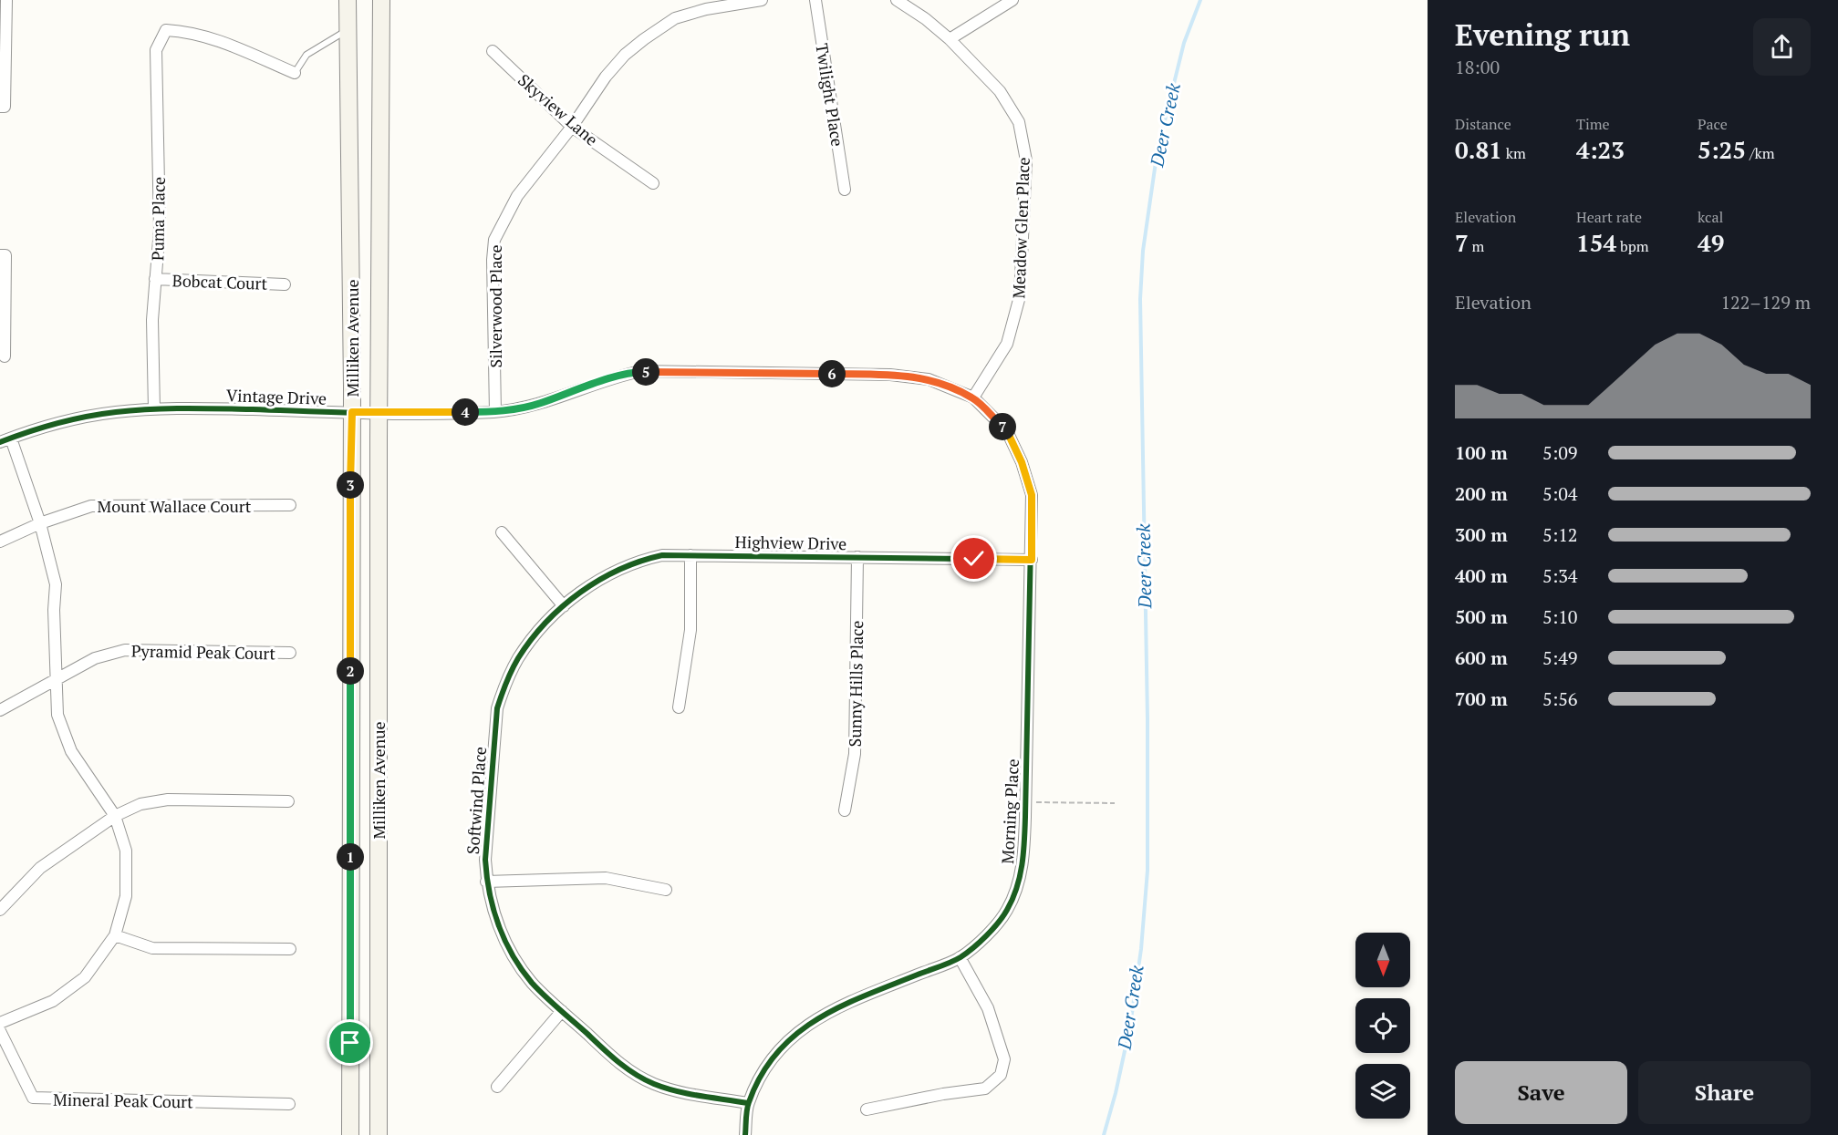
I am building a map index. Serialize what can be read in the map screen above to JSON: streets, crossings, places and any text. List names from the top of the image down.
{
  "streets": {
    "main road": ["Milliken Avenue"],
    "street": [
      "Twilight Place",
      "Skyview Lane",
      "Puma Place",
      "Meadow Glen Place",
      "Bobcat Court",
      "Silverwood Place",
      "Vintage Drive",
      "Mount Wallace Court",
      "Highview Drive",
      "Pyramid Peak Court",
      "Sunny Hills Place",
      "Softwind Place",
      "Morning Place",
      "Mineral Peak Court"
    ]
  },
  "crossings": [
    ["Skyview Lane", "Silverwood Place"],
    ["Puma Place", "Bobcat Court"],
    ["Puma Place", "Vintage Drive"],
    ["Meadow Glen Place", "Vintage Drive"],
    ["Meadow Glen Place", "Morning Place"],
    ["Silverwood Place", "Vintage Drive"],
    ["Milliken Avenue", "Vintage Drive"],
    ["Vintage Drive", "Morning Place"],
    ["Highview Drive", "Sunny Hills Place"],
    ["Highview Drive", "Softwind Place"],
    ["Highview Drive", "Morning Place"],
    ["Softwind Place", "Morning Place"]
  ],
  "water": ["Deer Creek"],
  "north": "bottom",
  "page": {
    "heading": ["Evening run", "18:00"],
    "stats": [
      ["Distance", "0.81 km"],
      ["Time", "4:23"],
      ["Pace", "5:25 /km"],
      ["Elevation", "7 m"],
      ["Heart rate", "154 bpm"],
      ["kcal", "49"]
    ],
    "chart": ["Elevation", "122–129 m"],
    "pins": [
      "5",
      "6",
      "4",
      "7",
      "3",
      "2",
      "1"
    ],
    "list": [
      {
        "name": "100 m",
        "note": "5:09"
      },
      {
        "name": "200 m",
        "note": "5:04"
      },
      {
        "name": "300 m",
        "note": "5:12"
      },
      {
        "name": "400 m",
        "note": "5:34"
      },
      {
        "name": "500 m",
        "note": "5:10"
      },
      {
        "name": "600 m",
        "note": "5:49"
      },
      {
        "name": "700 m",
        "note": "5:56"
      }
    ],
    "buttons": ["Save", "Share"]
  }
}
